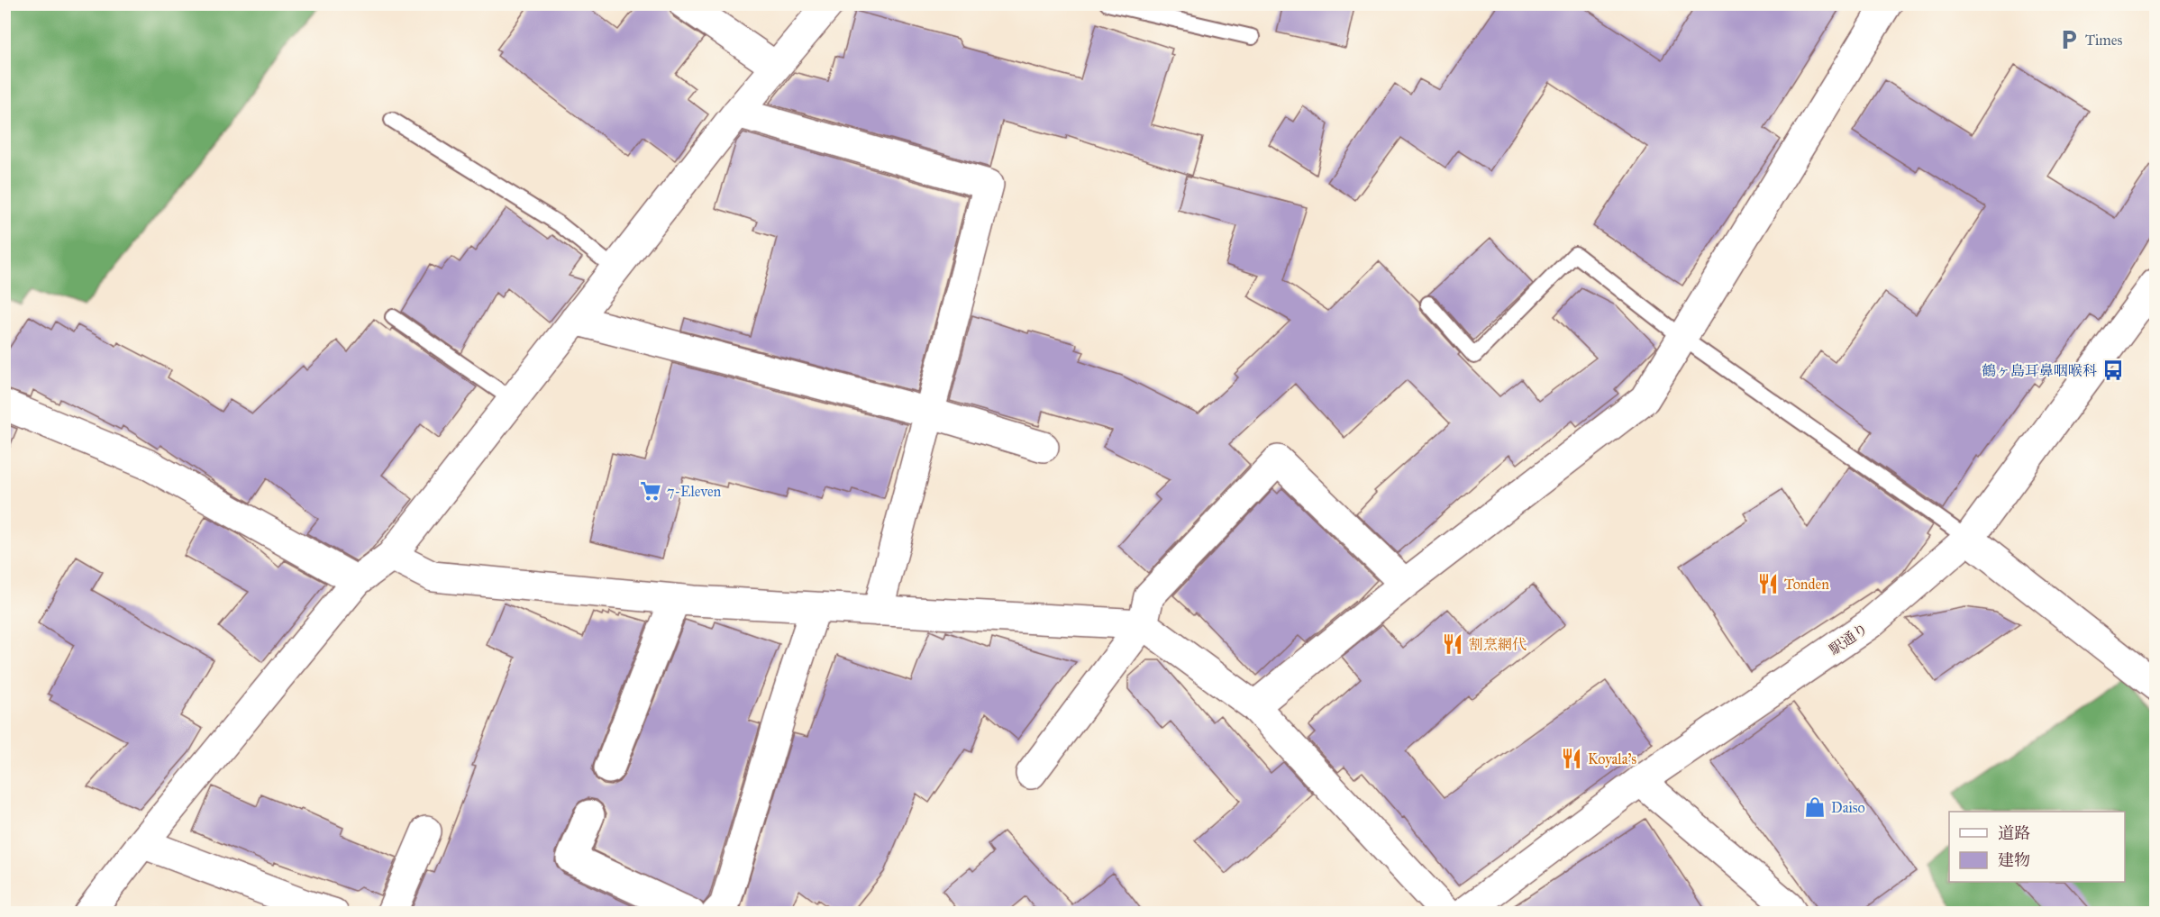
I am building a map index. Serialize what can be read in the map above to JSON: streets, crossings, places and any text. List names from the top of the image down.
{
  "streets": {
    "street": ["駅通り"]
  },
  "places": {
    "parking": ["Times"],
    "bus stop": ["鶴ヶ島耳鼻咽喉科"],
    "supermarket": ["7-Eleven"],
    "restaurant": ["Tonden", "割烹網代", "Koyala's"],
    "shop": ["Daiso"]
  },
  "legend": ["道路", "建物"]
}
